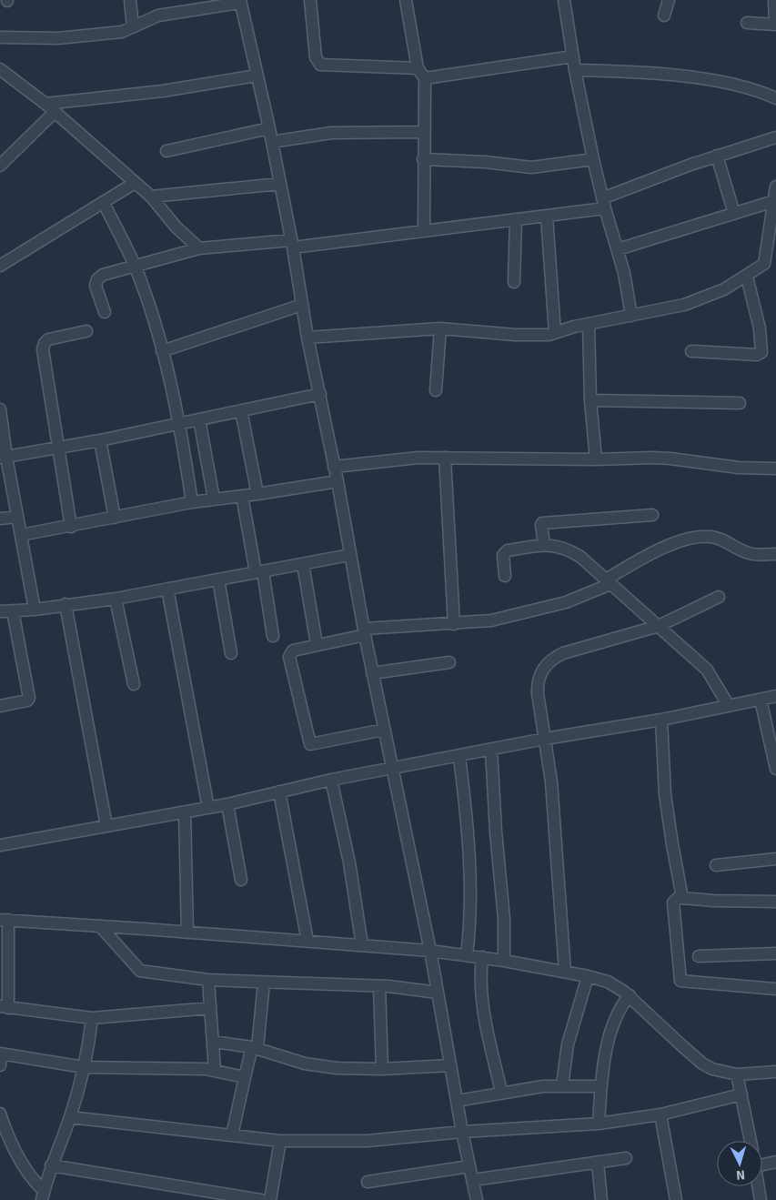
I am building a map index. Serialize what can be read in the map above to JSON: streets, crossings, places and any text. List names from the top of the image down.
{
  "north": "bottom"
}
